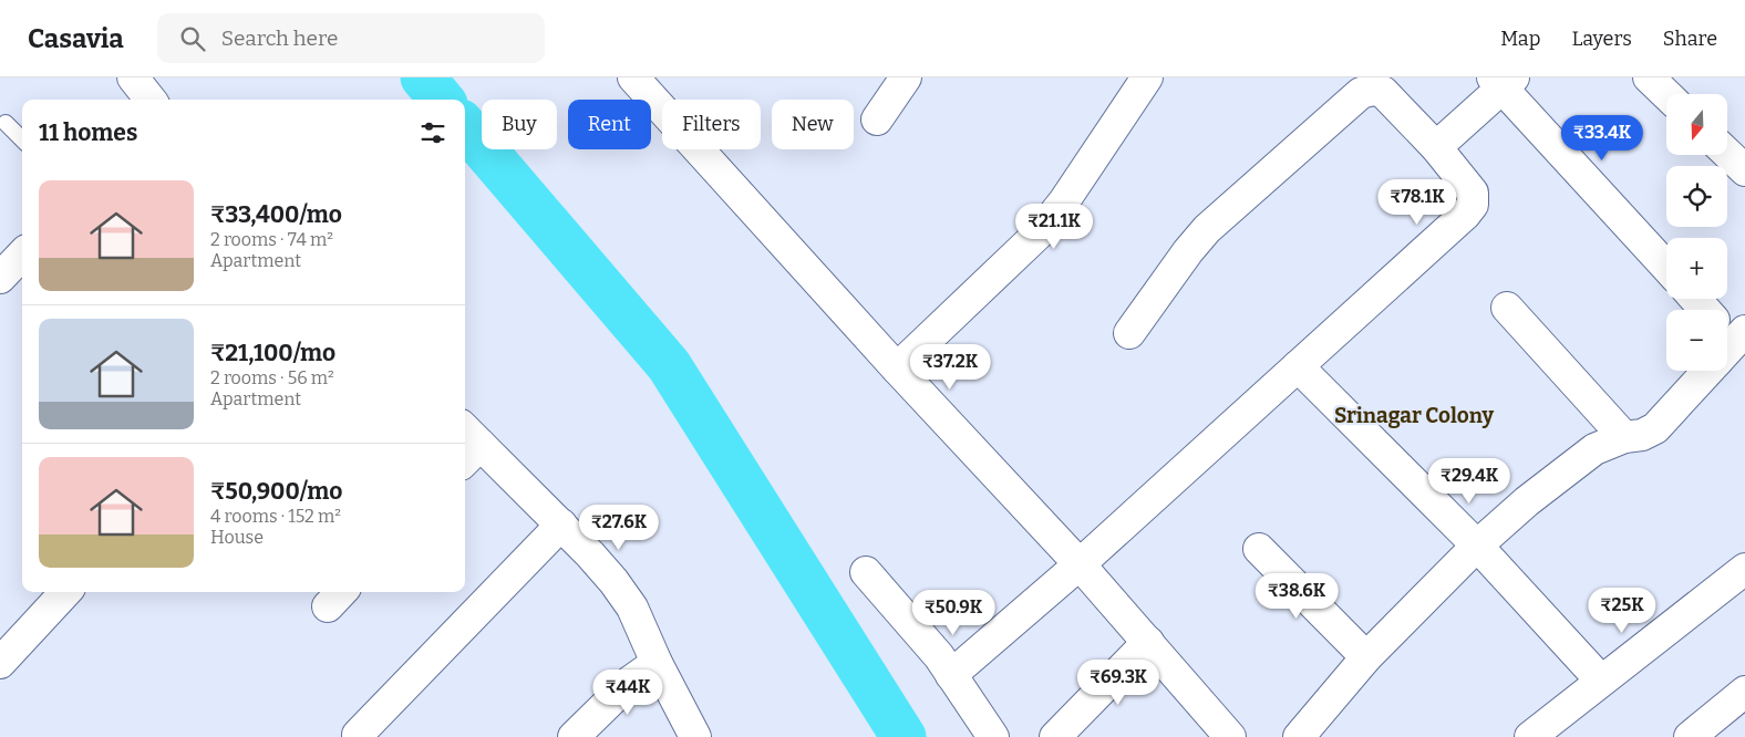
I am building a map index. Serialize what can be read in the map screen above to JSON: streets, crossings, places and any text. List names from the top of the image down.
{
  "districts": ["Srinagar Colony"],
  "north": "bottom",
  "page": {
    "header": "Casavia",
    "search": "Search here",
    "nav": ["Map", "Layers", "Share"],
    "map_buttons": ["+", "−"],
    "chip": [
      "Buy",
      "Rent",
      "Filters",
      "New"
    ],
    "heading": "11 homes",
    "price": [
      "₹33.4K",
      "₹78.1K",
      "₹21.1K",
      "₹37.2K",
      "₹29.4K",
      "₹27.6K",
      "₹38.6K",
      "₹25K",
      "₹50.9K",
      "₹69.3K",
      "₹44K"
    ],
    "list": [
      {
        "name": "₹33,400/mo",
        "note": "2 rooms · 74 m² · Apartment"
      },
      {
        "name": "₹21,100/mo",
        "note": "2 rooms · 56 m² · Apartment"
      },
      {
        "name": "₹50,900/mo",
        "note": "4 rooms · 152 m² · House"
      }
    ]
  }
}
